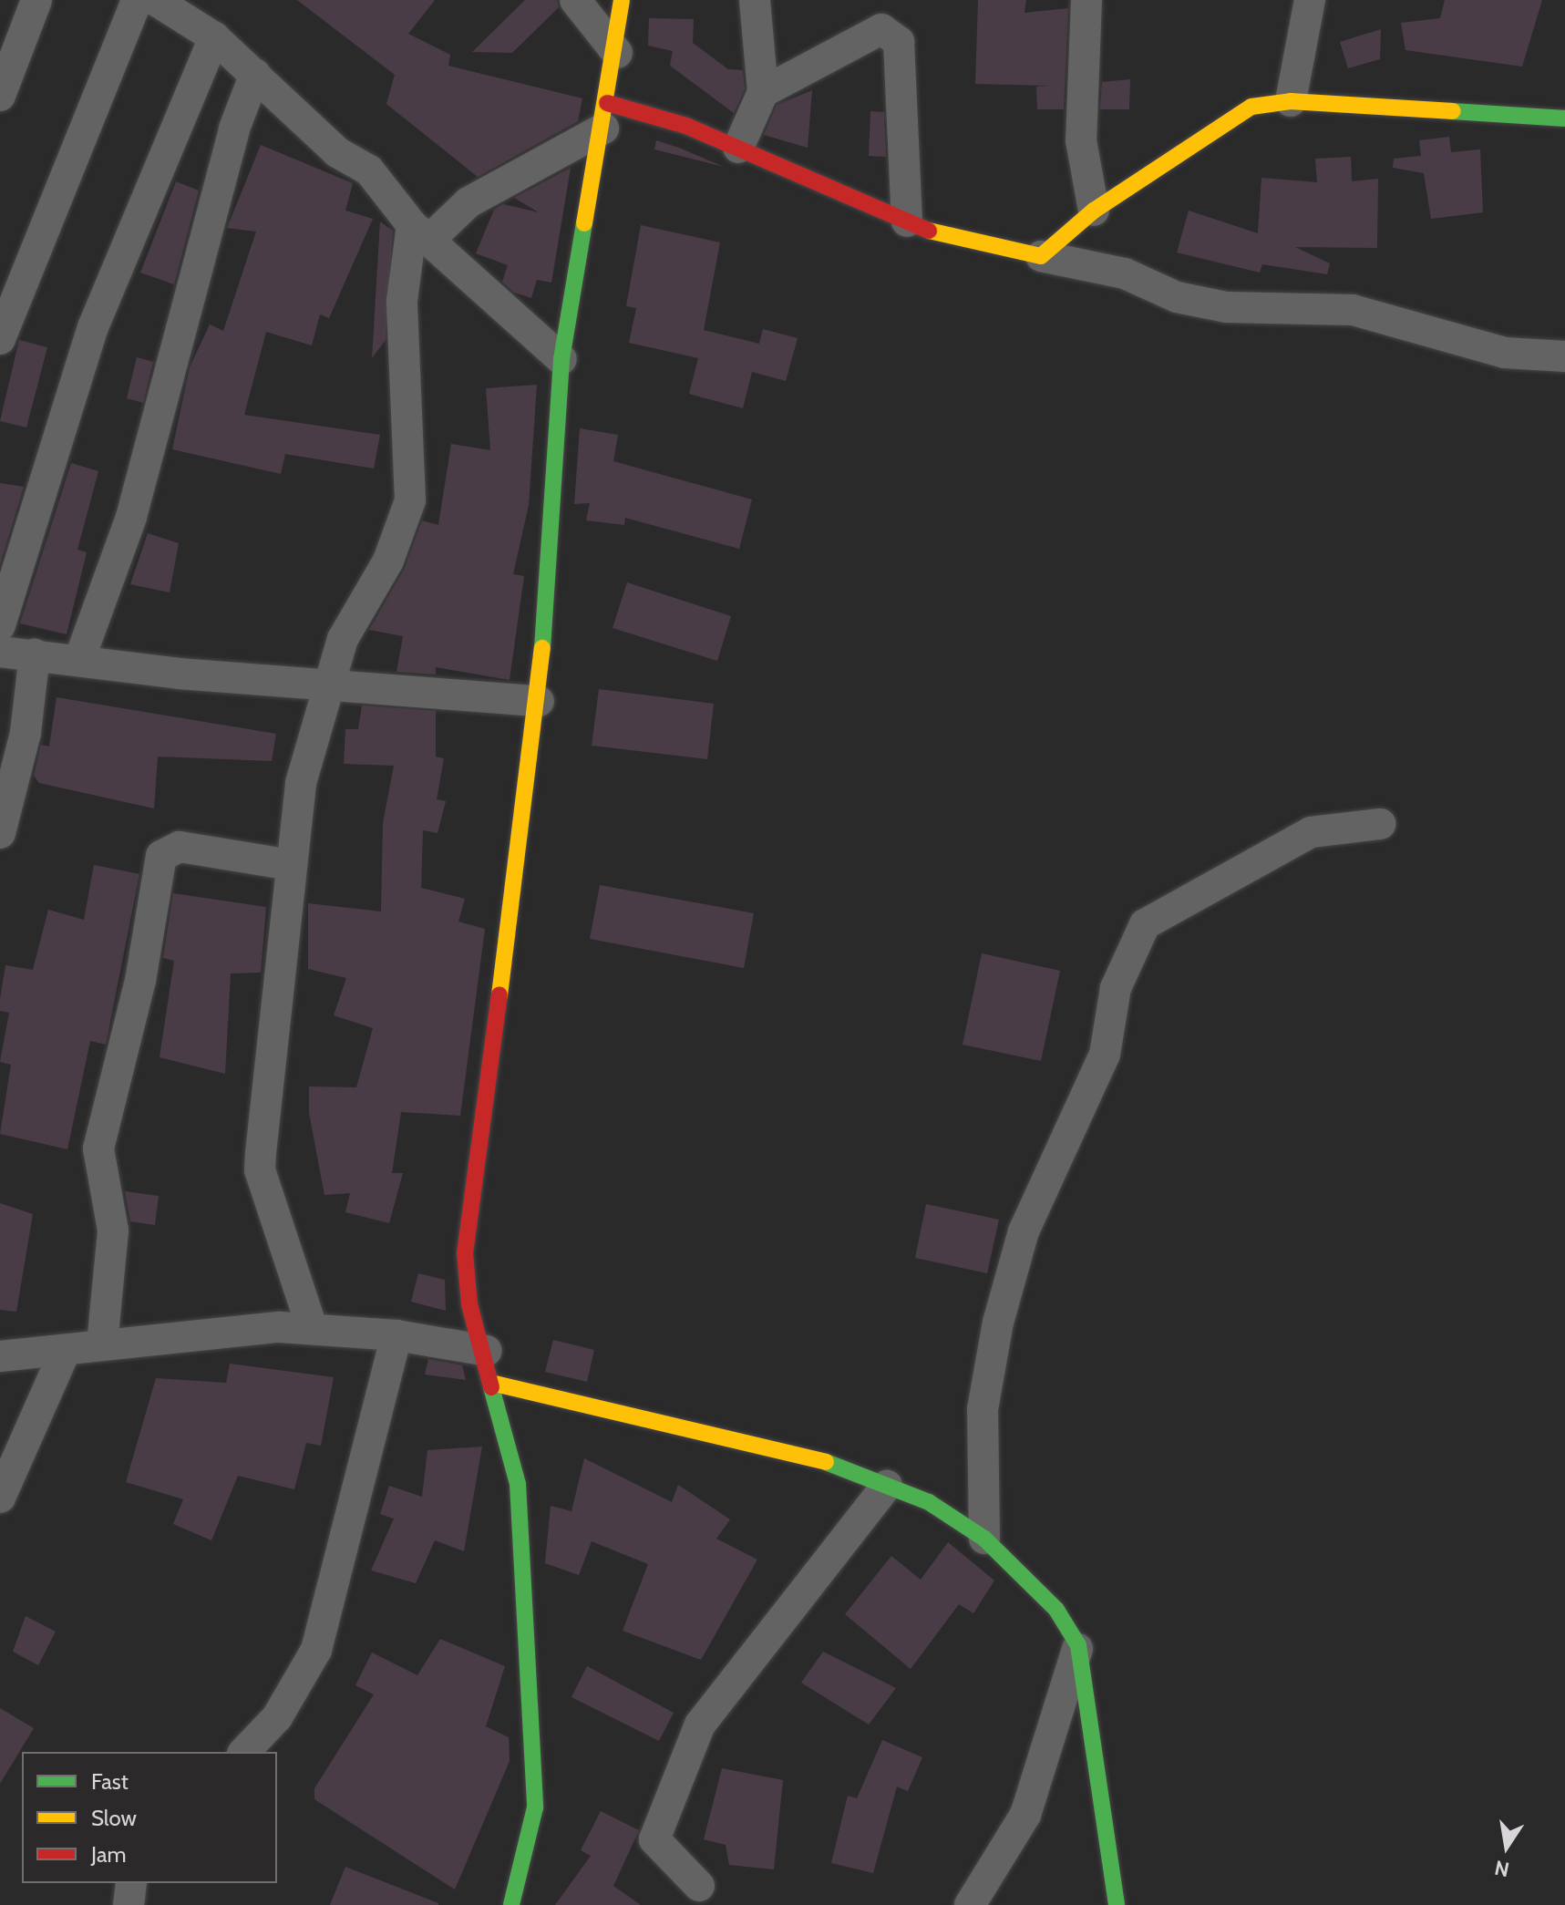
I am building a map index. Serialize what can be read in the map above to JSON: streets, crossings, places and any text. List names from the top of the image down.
{
  "legend": ["Fast", "Slow", "Jam"],
  "north": "bottom"
}
